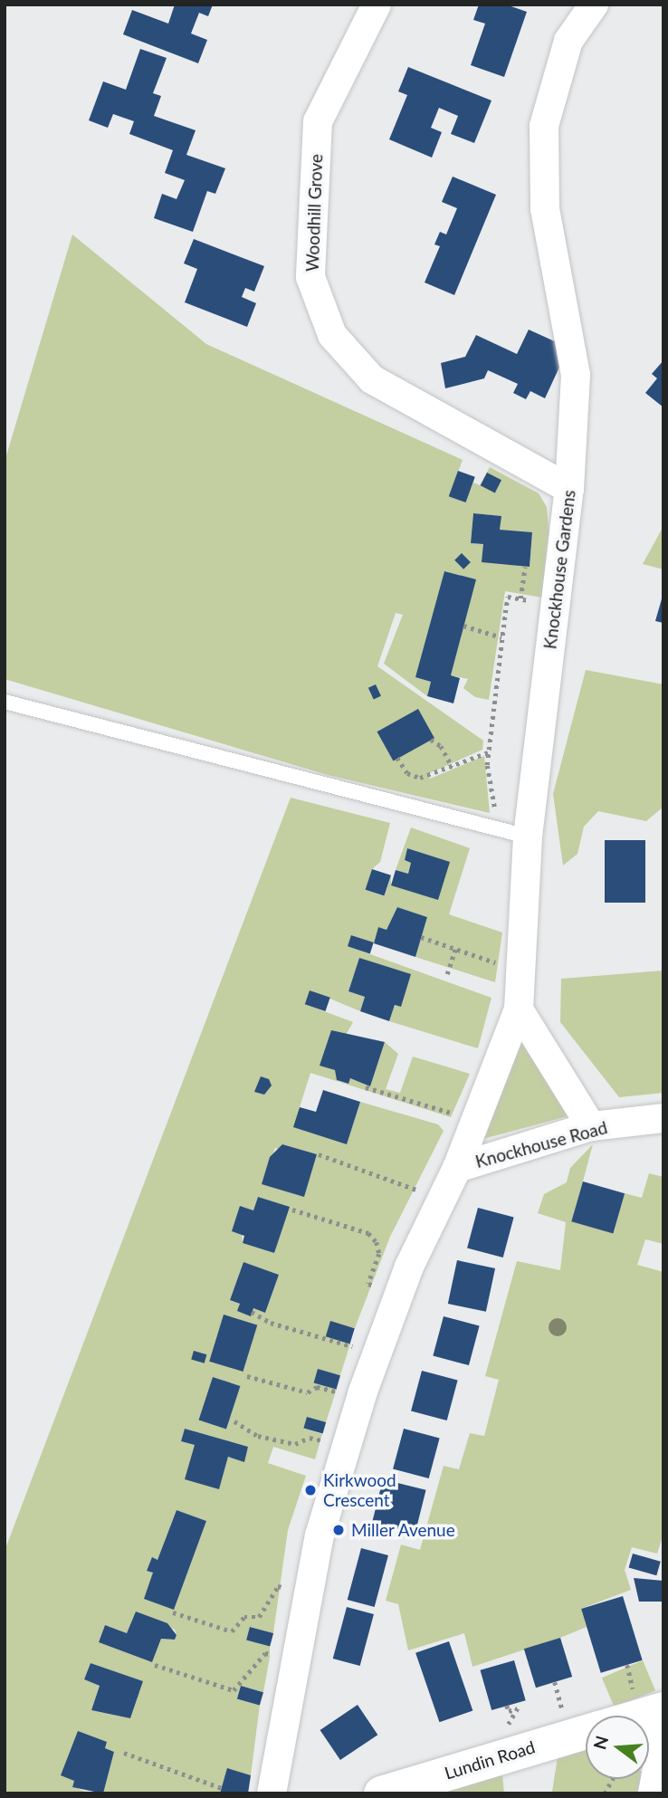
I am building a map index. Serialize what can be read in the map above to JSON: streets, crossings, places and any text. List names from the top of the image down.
{
  "streets": {
    "street": [
      "Woodhill Grove",
      "Knockhouse Gardens",
      "Knockhouse Road",
      "Lundin Road"
    ]
  },
  "crossings": [
    ["Woodhill Grove", "Knockhouse Gardens"]
  ],
  "places": ["Kirkwood Crescent", "Miller Avenue"],
  "north": "left"
}
